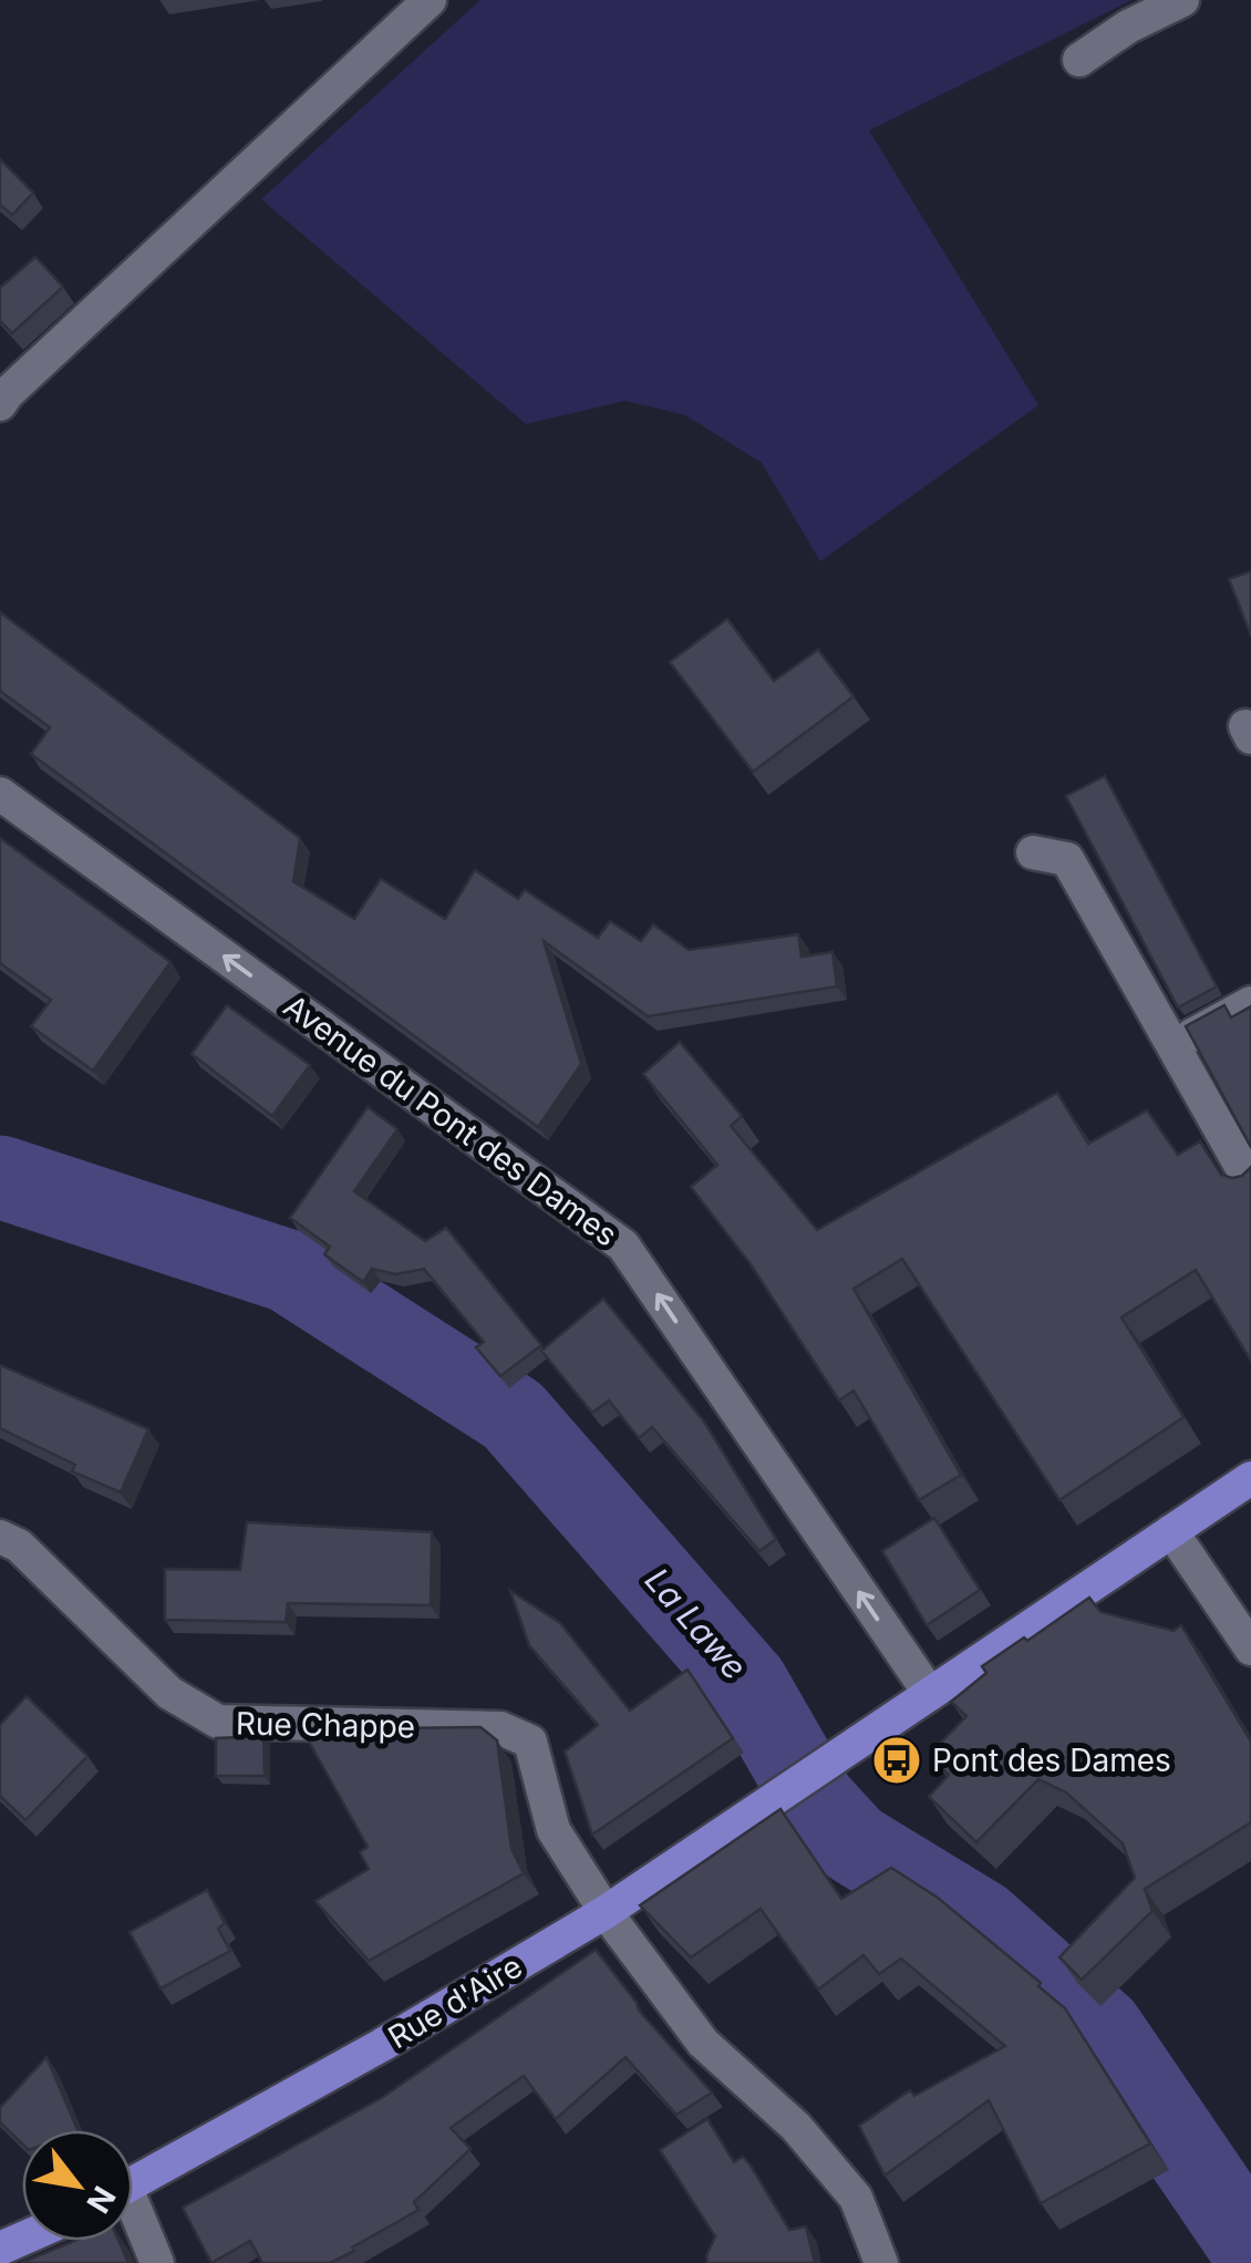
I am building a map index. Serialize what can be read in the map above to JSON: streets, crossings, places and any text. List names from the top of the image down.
{
  "streets": {
    "main road": ["Rue d'Aire"],
    "street": ["Avenue du Pont des Dames", "Rue Chappe"]
  },
  "crossings": [
    ["Avenue du Pont des Dames", "Rue d'Aire"],
    ["Rue Chappe", "Rue d'Aire"]
  ],
  "one_way": ["Avenue du Pont des Dames"],
  "water": ["La Lawe"],
  "places": {
    "bus stop": ["Pont des Dames"]
  },
  "north": "bottom right"
}
